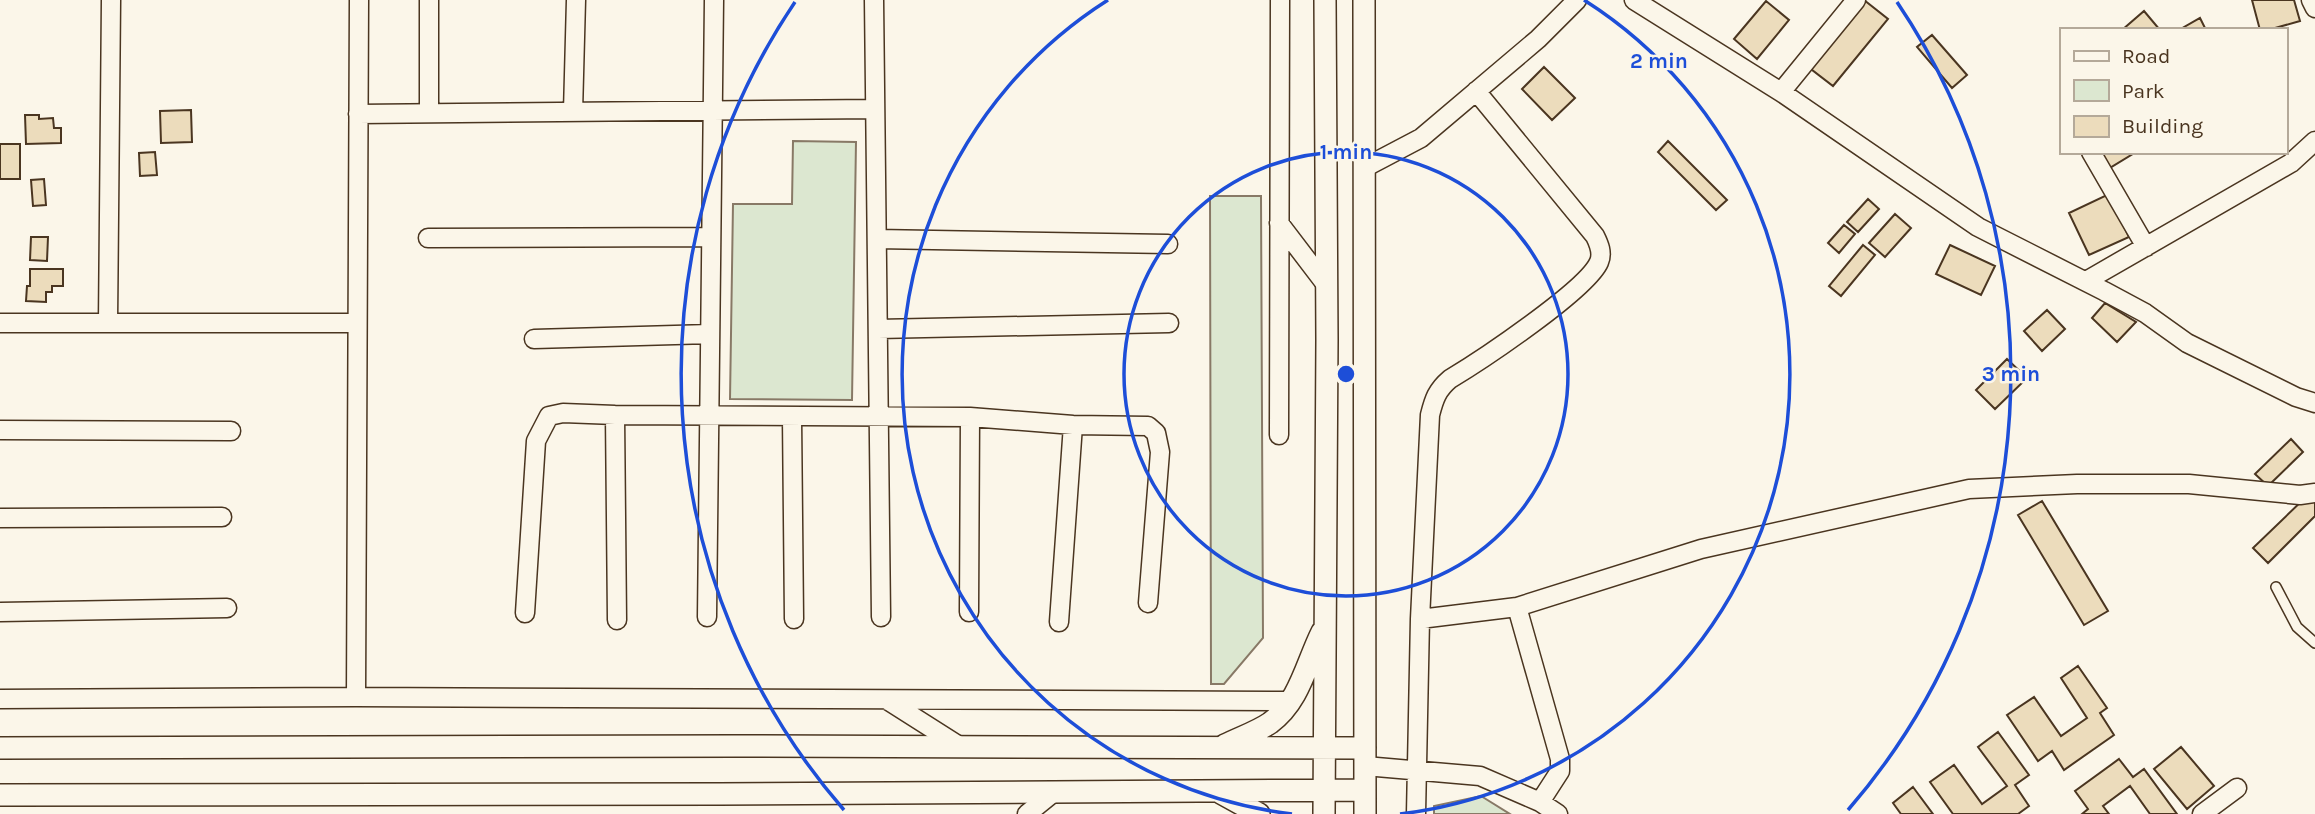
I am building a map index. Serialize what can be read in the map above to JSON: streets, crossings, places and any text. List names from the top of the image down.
{
  "legend": ["Road", "Park", "Building"],
  "rings": ["2 min", "1 min", "3 min"]
}
